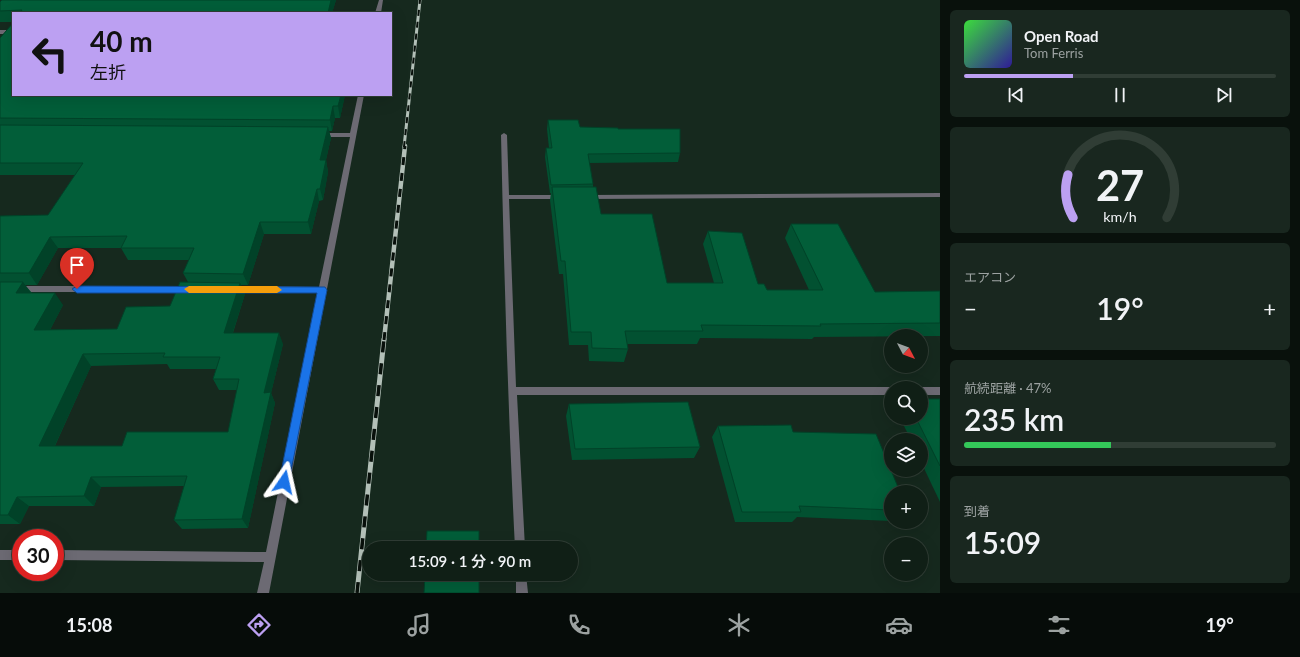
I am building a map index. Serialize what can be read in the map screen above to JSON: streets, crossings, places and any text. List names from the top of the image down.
{
  "north": "bottom right",
  "page": {
    "turn": ["40 m", "左折"],
    "song": ["Open Road", "Tom Ferris"],
    "tile": [
      "エアコン",
      ["航続距離 · 47%", "235 km"],
      ["到着", "15:09"]
    ],
    "heat": ["−", "19°", "+"],
    "map_buttons": ["+", "−"],
    "limit": "30",
    "trip": "15:09 · 1 分 · 90 m",
    "tabs": ["15:08", "19°"],
    "gauge": ["27", "km/h"]
  }
}
